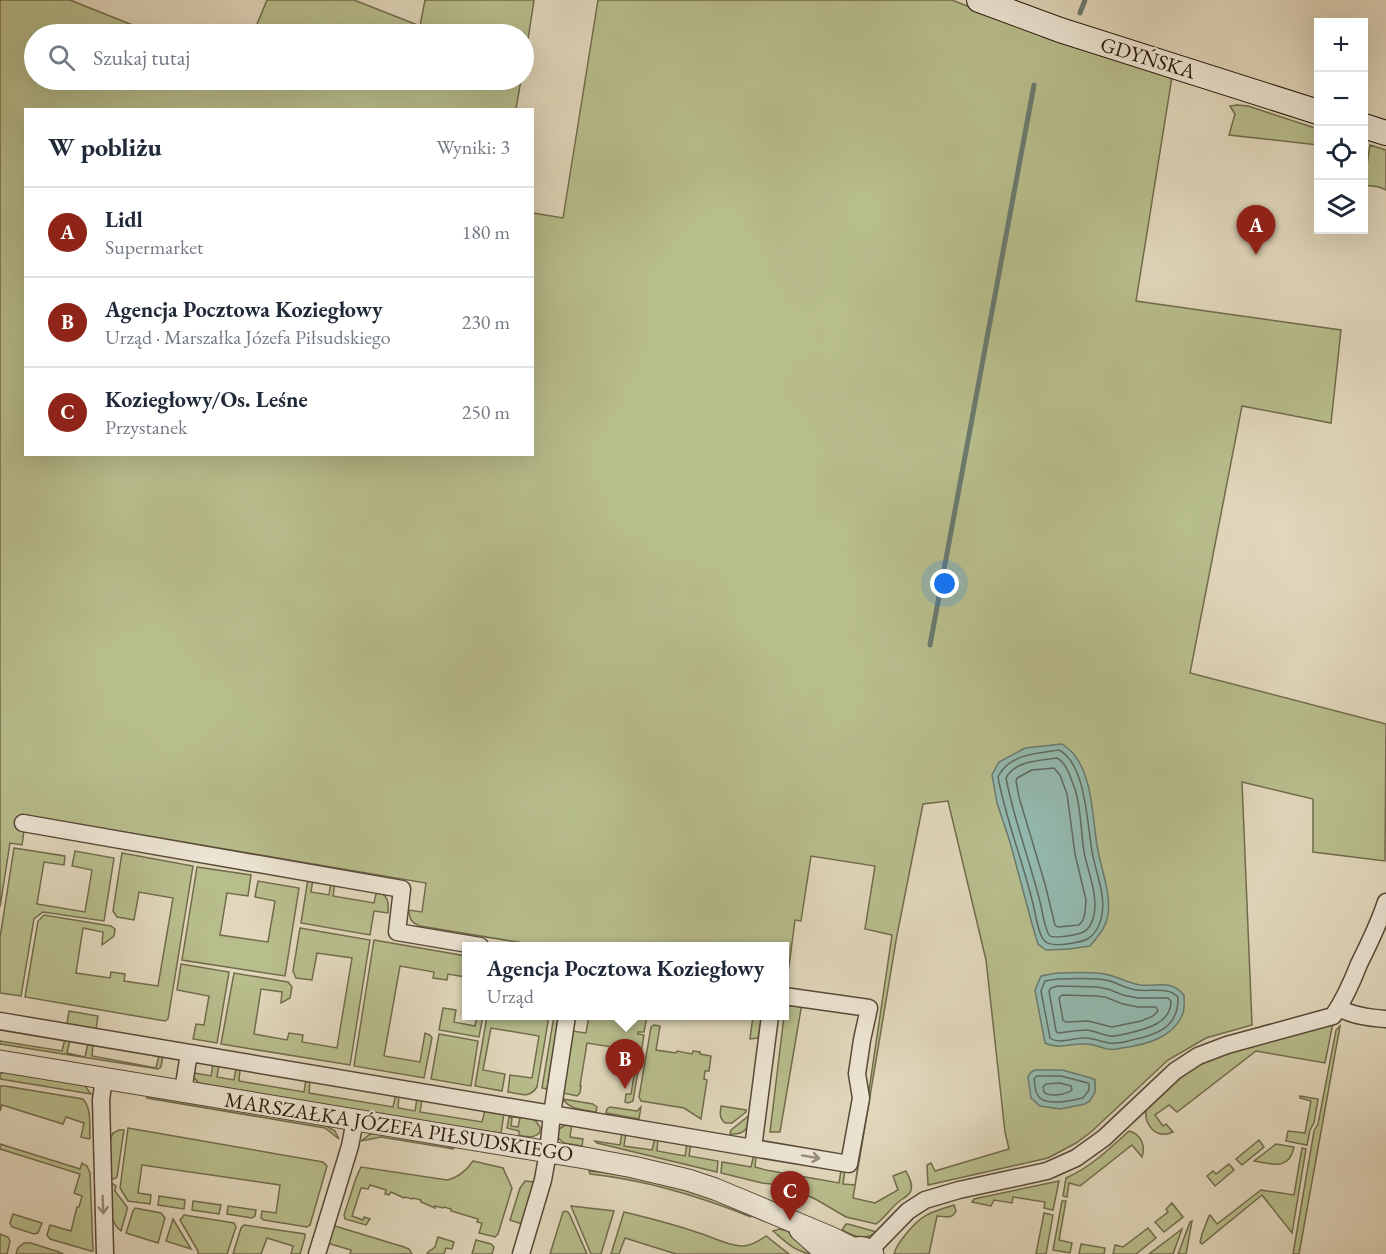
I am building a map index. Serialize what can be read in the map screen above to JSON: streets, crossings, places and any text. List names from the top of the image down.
{
  "streets": {
    "main road": ["GDYŃSKA"],
    "street": ["MARSZAŁKA JÓZEFA PIŁSUDSKIEGO"]
  },
  "page": {
    "map_buttons": ["+", "−"],
    "search": "Szukaj tutaj",
    "heading": ["W pobliżu", "Wyniki: 3"],
    "list": [
      {
        "mark": "A",
        "name": "Lidl",
        "note": "Supermarket",
        "value": "180 m"
      },
      {
        "mark": "B",
        "name": "Agencja Pocztowa Koziegłowy",
        "note": "Urząd · Marszałka Józefa Piłsudskiego",
        "value": "230 m"
      },
      {
        "mark": "C",
        "name": "Koziegłowy/Os. Leśne",
        "note": "Przystanek",
        "value": "250 m"
      }
    ],
    "pins": ["A", "B", "C"],
    "popup": ["Agencja Pocztowa Koziegłowy", "Urząd"]
  }
}
